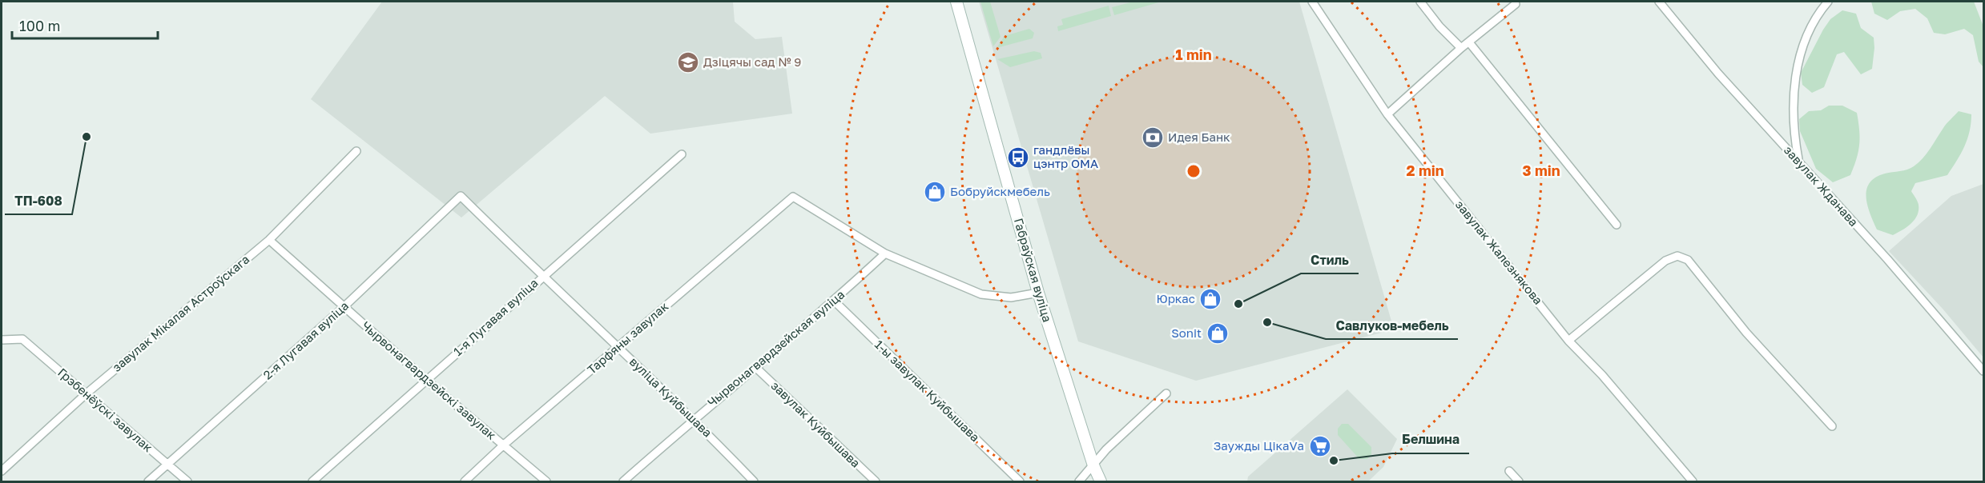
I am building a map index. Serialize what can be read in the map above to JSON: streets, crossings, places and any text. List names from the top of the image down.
{
  "streets": {
    "main road": ["Габраўская вуліца"],
    "street": [
      "завулак Жданава",
      "завулак Жалезнякова",
      "завулак Мікалая Астроўскага",
      "1-я Лугавая вуліца",
      "Тарфяны завулак",
      "2-я Лугавая вуліца",
      "Чырвонагвардзейская вуліца",
      "Чырвонагвардзейскі завулак",
      "1-ы завулак Куйбышава",
      "вуліца Куйбышава",
      "Грэбенёўскі завулак",
      "завулак Куйбышава"
    ]
  },
  "crossings": [
    ["завулак Мікалая Астроўскага", "Чырвонагвардзейскі завулак"],
    ["завулак Мікалая Астроўскага", "Грэбенёўскі завулак"],
    ["1-я Лугавая вуліца", "Чырвонагвардзейскі завулак"],
    ["1-я Лугавая вуліца", "вуліца Куйбышава"],
    ["Тарфяны завулак", "Чырвонагвардзейская вуліца"],
    ["Тарфяны завулак", "Чырвонагвардзейскі завулак"],
    ["Тарфяны завулак", "вуліца Куйбышава"],
    ["2-я Лугавая вуліца", "Чырвонагвардзейскі завулак"],
    ["2-я Лугавая вуліца", "вуліца Куйбышава"],
    ["2-я Лугавая вуліца", "Грэбенёўскі завулак"],
    ["Чырвонагвардзейская вуліца", "1-ы завулак Куйбышава"],
    ["Чырвонагвардзейская вуліца", "вуліца Куйбышава"],
    ["Чырвонагвардзейская вуліца", "завулак Куйбышава"]
  ],
  "places": {
    "school or university": ["Дзіцячы сад № 9"],
    "other": [
      "ТП-608",
      "Стиль",
      "Савлуков-мебель",
      "Белшина"
    ],
    "bank": ["Идея Банк"],
    "bus stop": ["гандлёвы цэнтр ОМА"],
    "shop": ["Бобруйскмебель", "Юркас", "Sonit"],
    "supermarket": ["Заужды ЦікаVа"]
  },
  "scale_bar": "100 m",
  "rings": ["1 min", "2 min", "3 min"]
}
